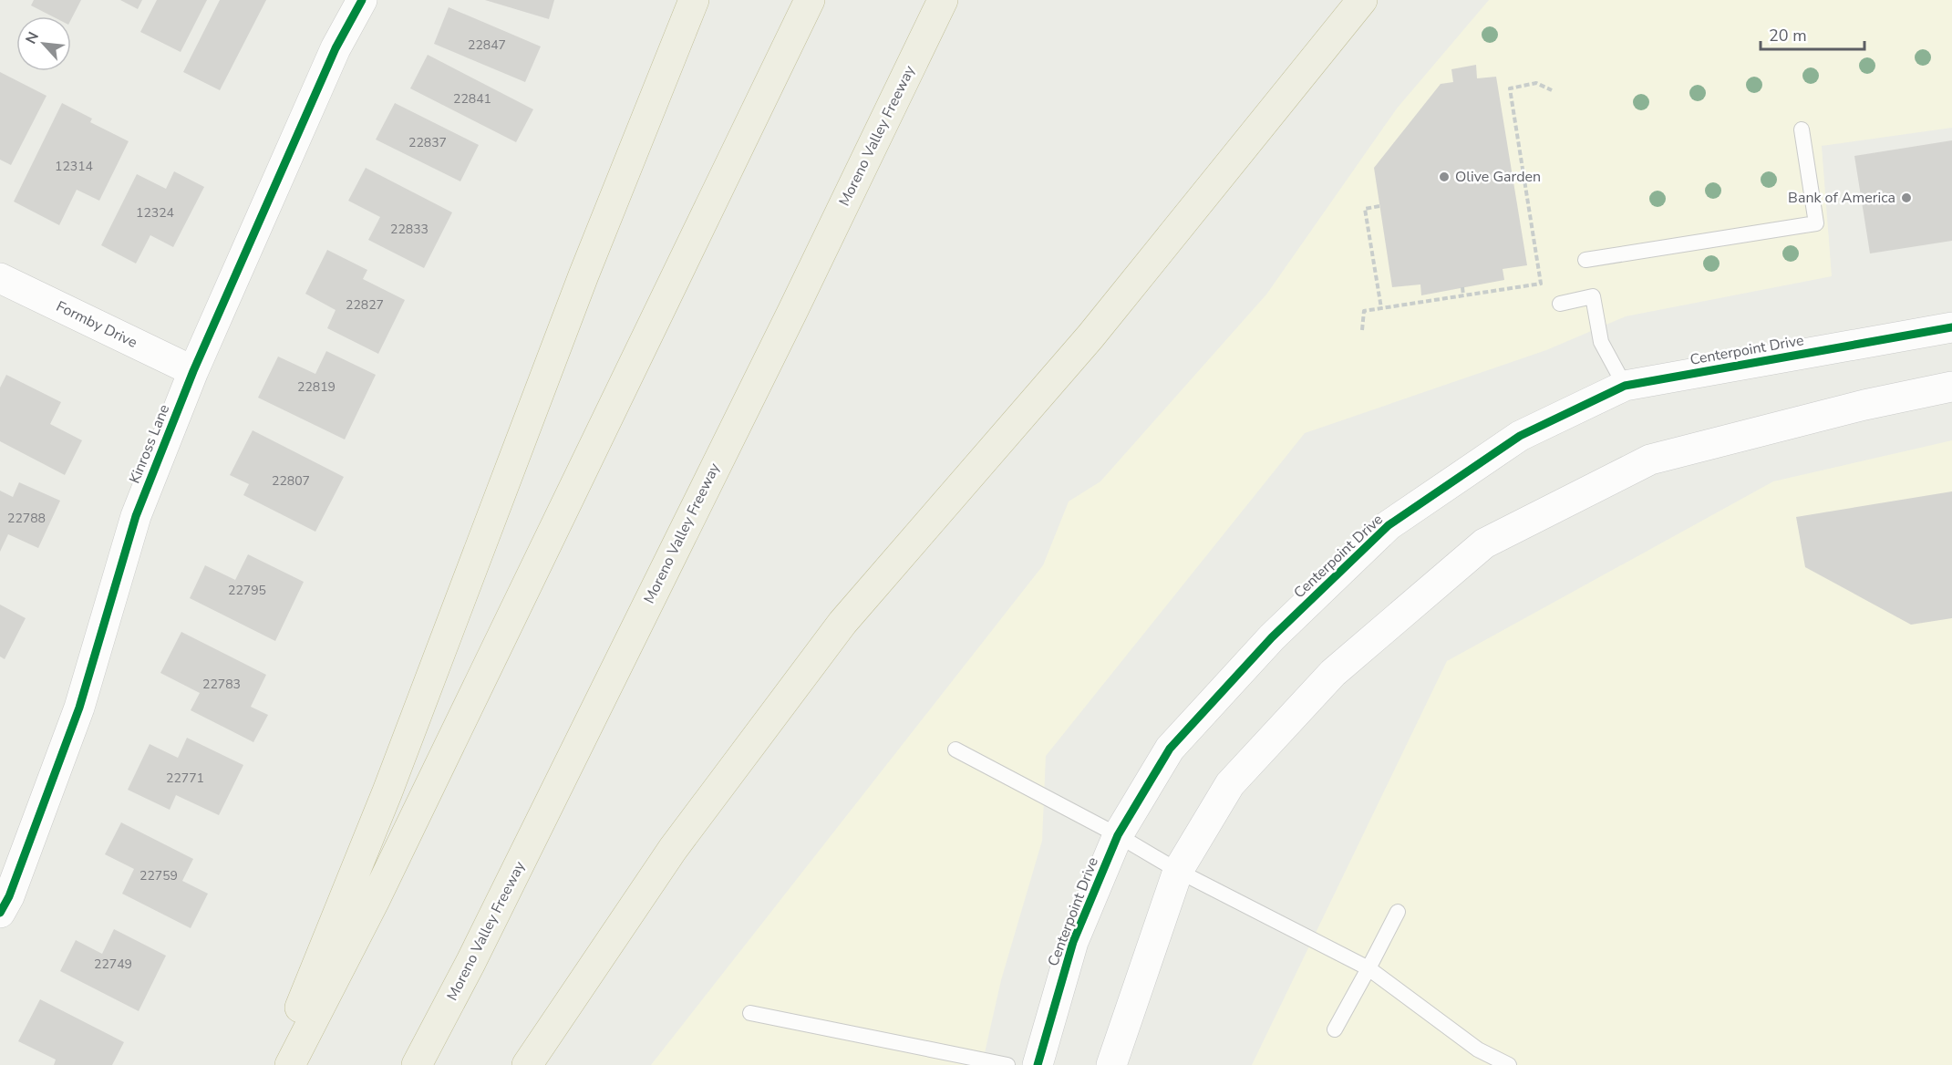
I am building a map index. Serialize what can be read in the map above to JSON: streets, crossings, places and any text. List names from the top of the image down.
{
  "streets": {
    "highway": ["Moreno Valley Freeway"],
    "street": ["Formby Drive", "Centerpoint Drive", "Kinross Lane"]
  },
  "crossings": [
    ["Formby Drive", "Kinross Lane"]
  ],
  "places": ["Olive Garden", "Bank of America"],
  "house_numbers": [
    "22847",
    "22841",
    "22837",
    "12314",
    "12324",
    "22833",
    "22827",
    "22819",
    "22807",
    "22788",
    "22795",
    "22783",
    "22771",
    "22759",
    "22749"
  ],
  "scale_bar": "20 m",
  "north": "top left"
}
